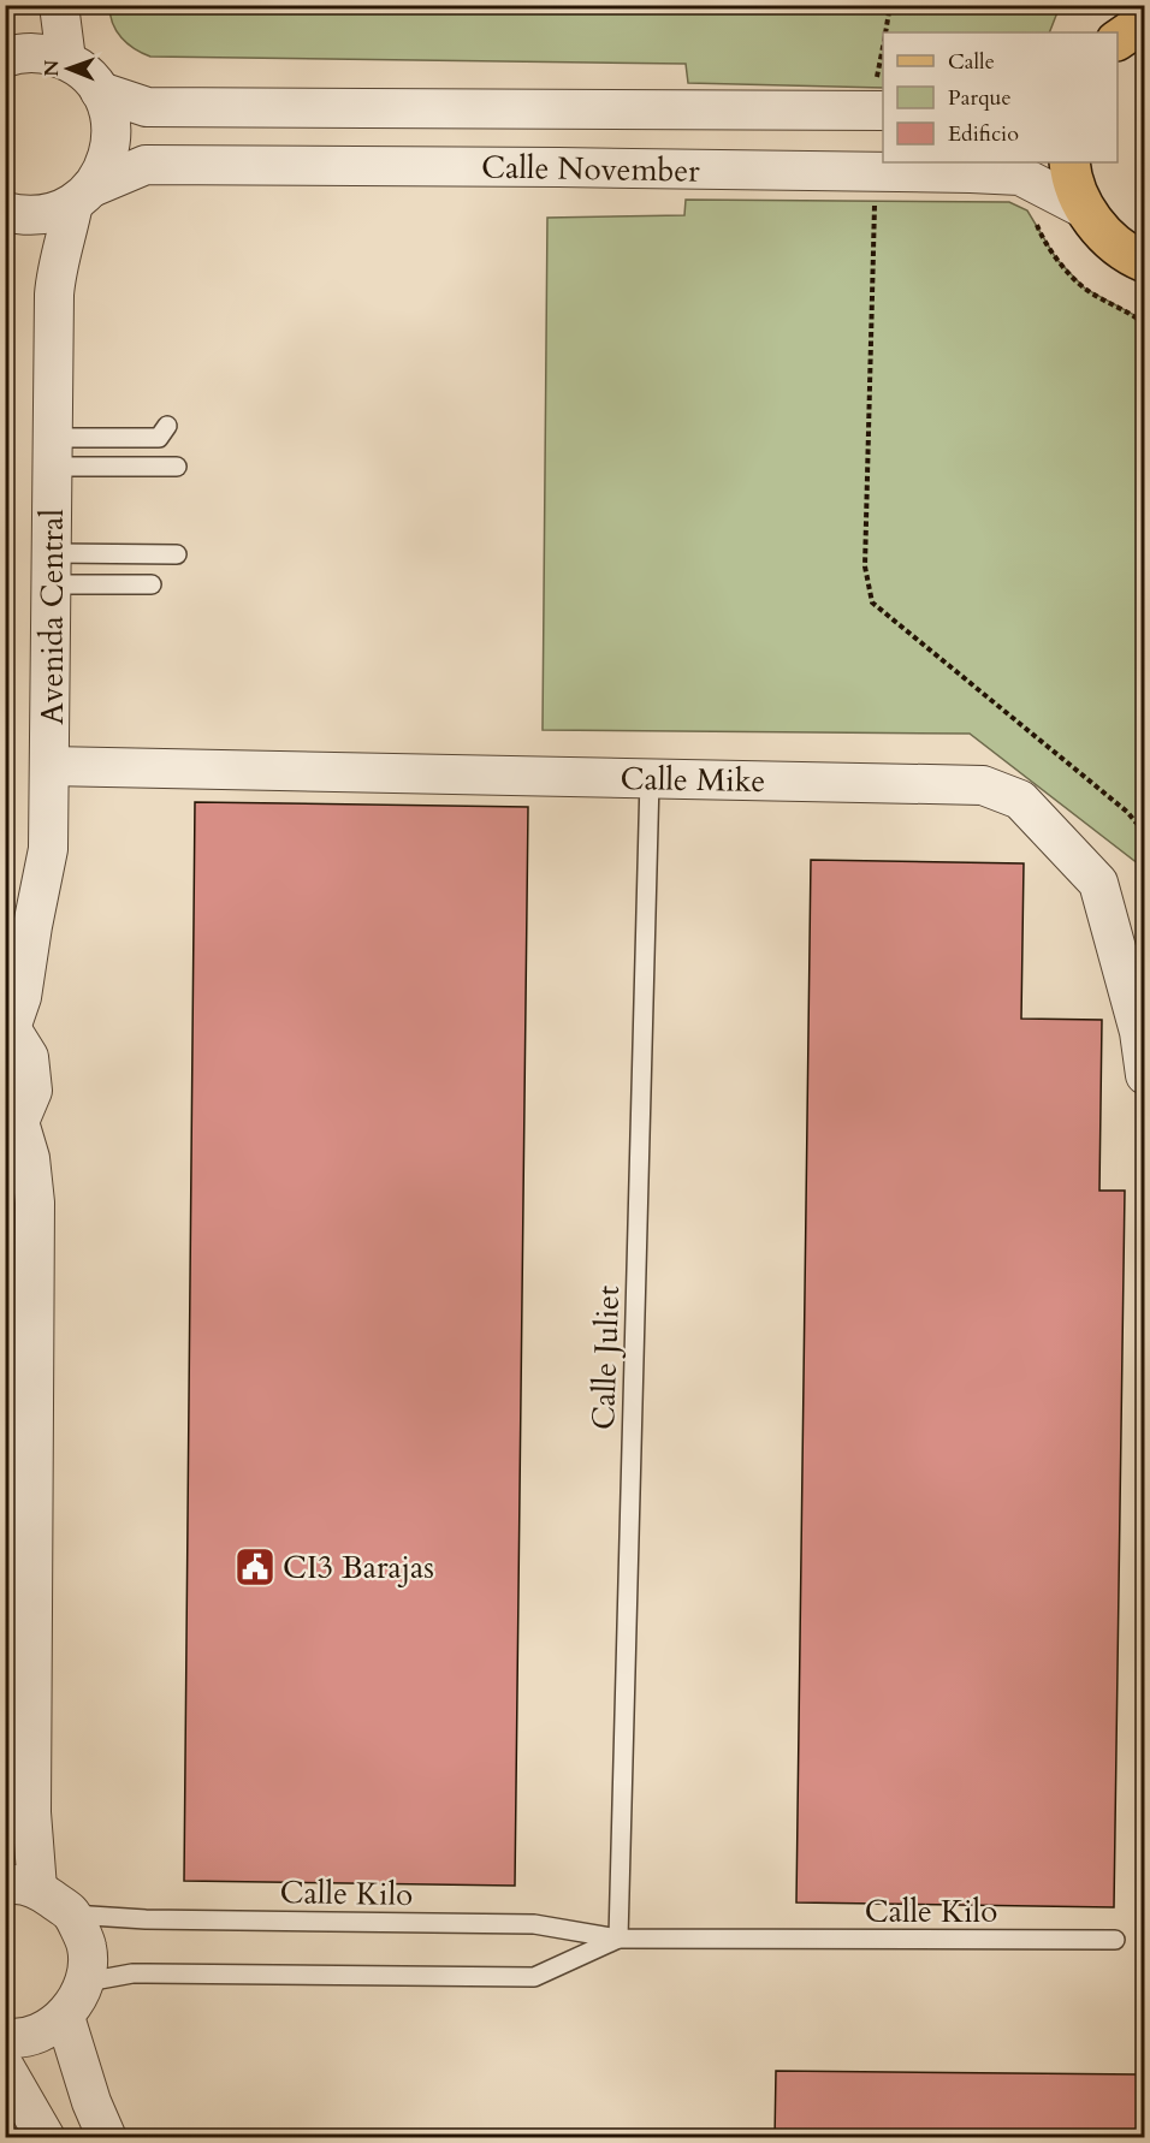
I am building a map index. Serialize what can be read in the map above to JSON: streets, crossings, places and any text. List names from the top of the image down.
{
  "streets": {
    "street": ["Calle November", "Avenida Central", "Calle Mike"],
    "lane": ["Calle Juliet", "Calle Kilo"]
  },
  "crossings": [
    ["Calle November", "Avenida Central"],
    ["Avenida Central", "Calle Mike"],
    ["Calle Mike", "Calle Juliet"],
    ["Calle Juliet", "Calle Kilo"]
  ],
  "places": {
    "public building": ["CI3 Barajas"]
  },
  "legend": ["Calle", "Parque", "Edificio"],
  "north": "left"
}
